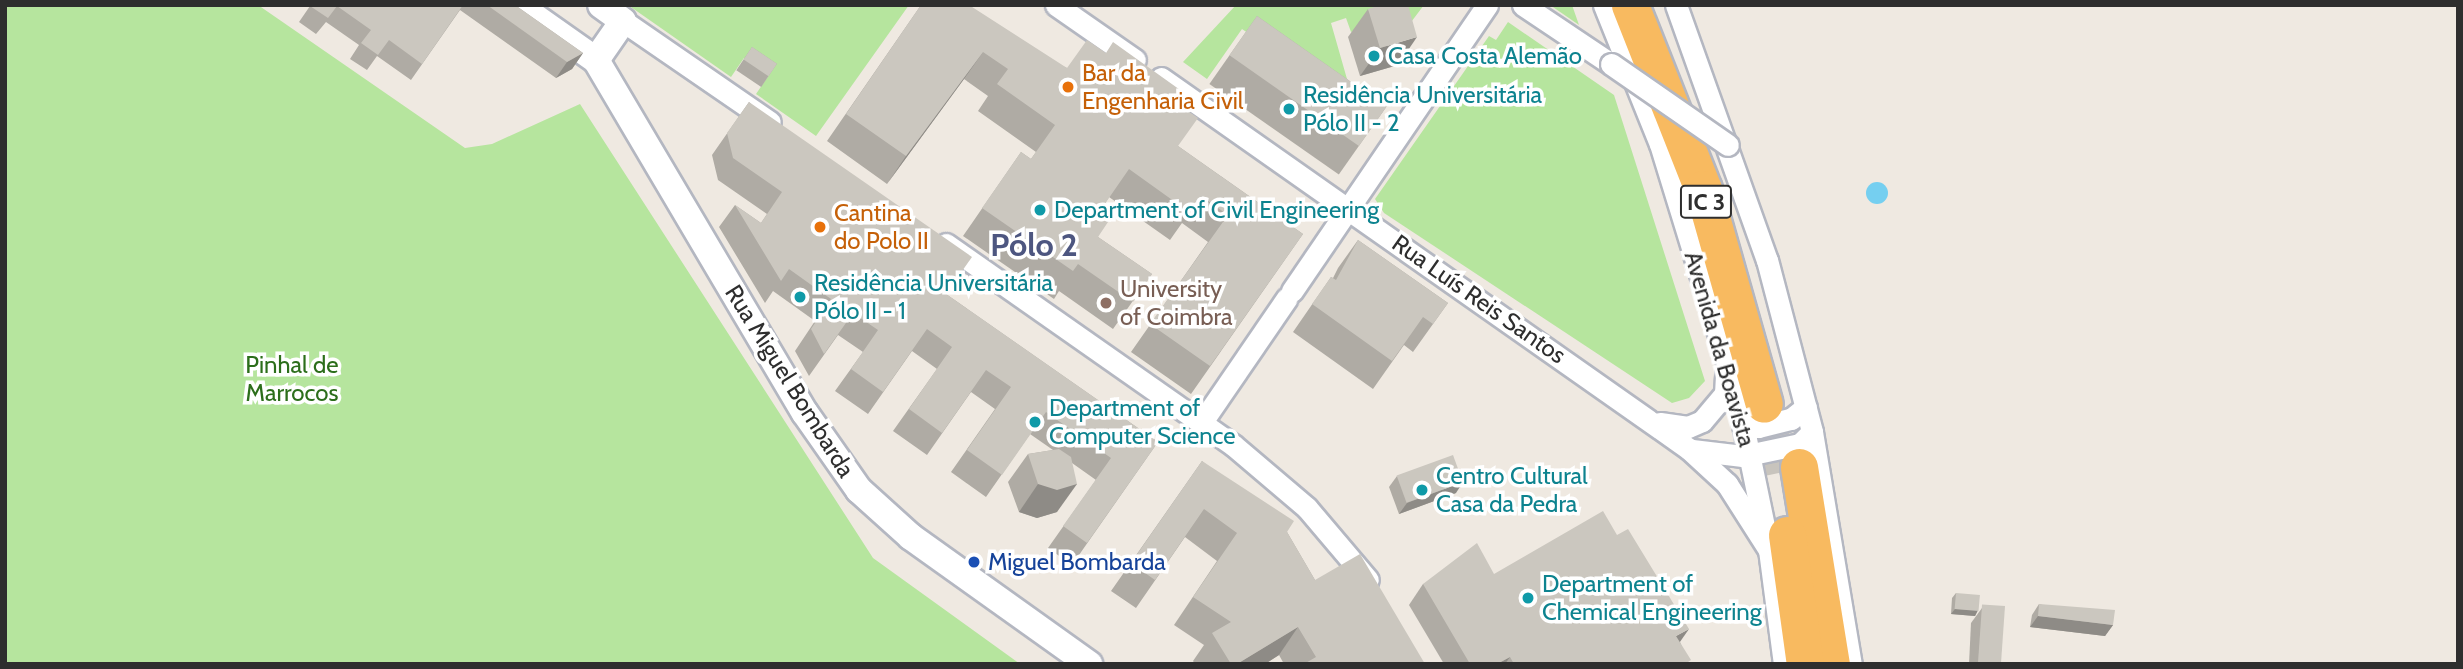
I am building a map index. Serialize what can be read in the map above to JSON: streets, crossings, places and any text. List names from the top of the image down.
{
  "streets": {
    "highway": ["IC 3", "Avenida da Boavista"],
    "street": ["Rua Luís Reis Santos", "Rua Miguel Bombarda"]
  },
  "crossings": [
    ["Rua Luís Reis Santos", "Avenida da Boavista"]
  ],
  "districts": ["Pólo 2"],
  "parks": ["Pinhal de Marrocos"],
  "places": [
    "Casa Costa Alemão",
    "Bar da Engenharia Civil",
    "Residência Universitária Pólo II - 2",
    "Department of Civil Engineering",
    "Cantina do Polo II",
    "Residência Universitária Pólo II - 1",
    "University of Coimbra",
    "Department of Computer Science",
    "Centro Cultural Casa da Pedra",
    "Miguel Bombarda",
    "Department of Chemical Engineering"
  ]
}
